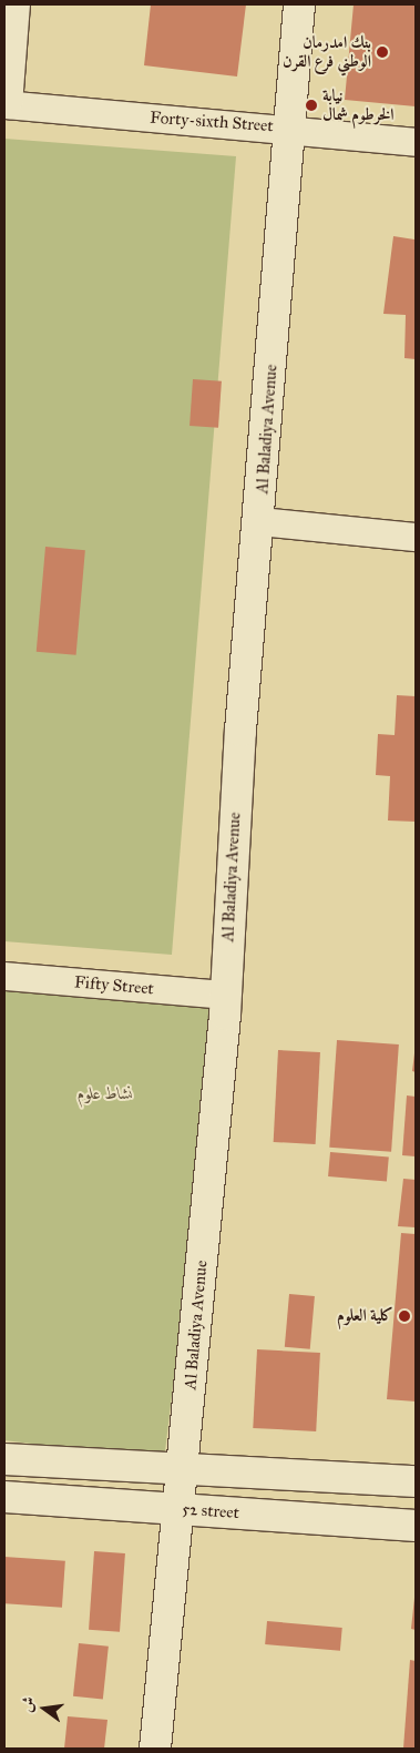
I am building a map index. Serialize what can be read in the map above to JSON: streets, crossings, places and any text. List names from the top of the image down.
{
  "streets": {
    "street": [
      "Forty-sixth Street",
      "Al Baladiya Avenue",
      "Fifty Street",
      "52 street"
    ]
  },
  "crossings": [
    ["Forty-sixth Street", "Al Baladiya Avenue"],
    ["Al Baladiya Avenue", "Fifty Street"],
    ["Al Baladiya Avenue", "52 street"]
  ],
  "parks": ["نشاط علوم"],
  "places": ["بنك امدرمان الوطني فرع القرن", "نيابة الخرطوم شمال", "كلية العلوم"],
  "north": "left"
}
